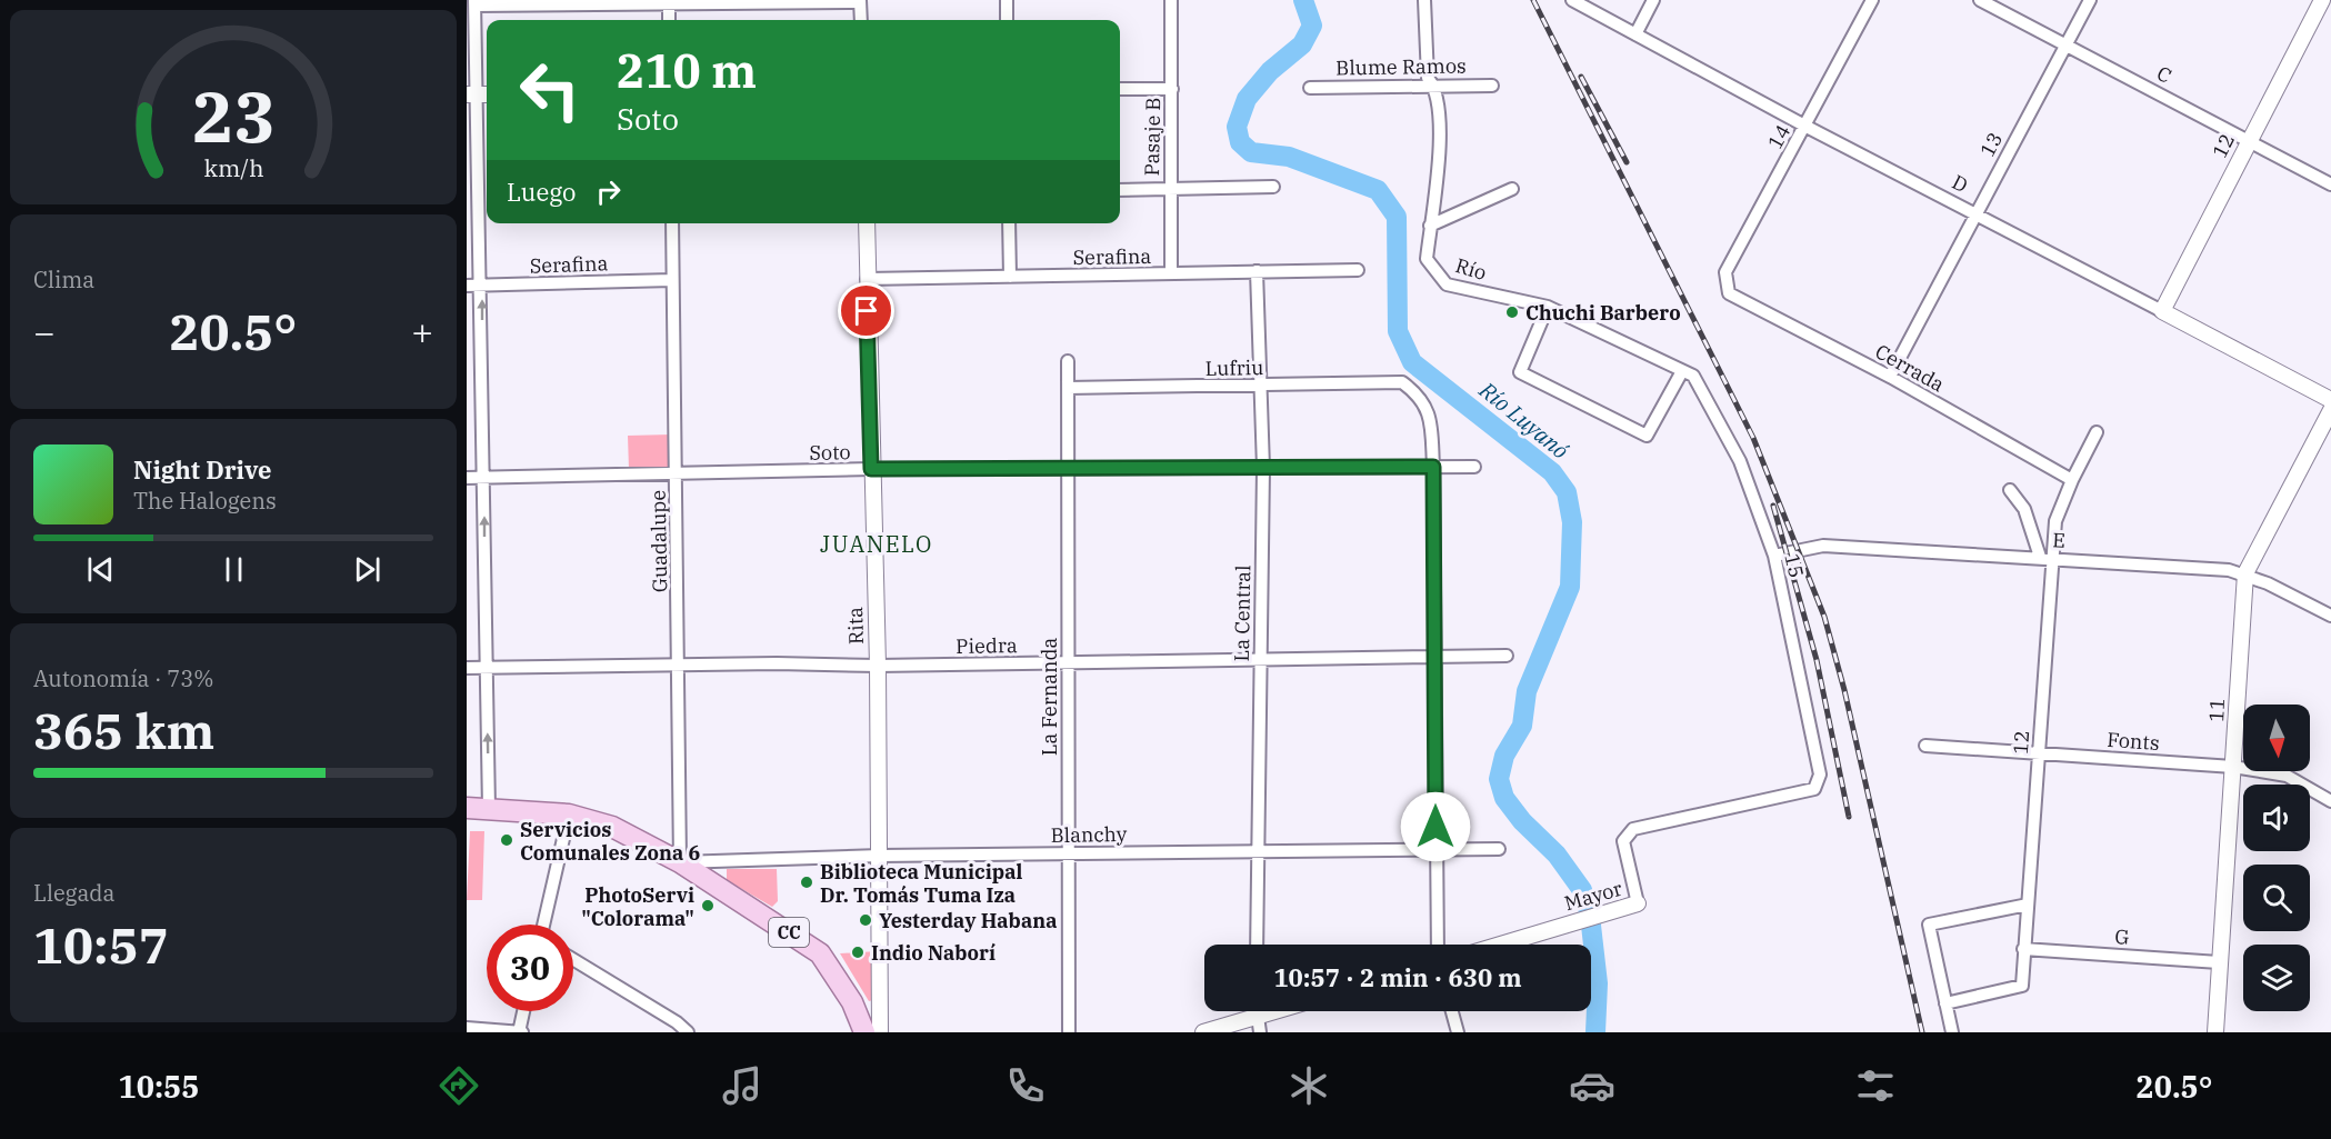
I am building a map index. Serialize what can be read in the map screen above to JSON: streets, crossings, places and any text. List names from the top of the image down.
{
  "streets": {
    "main road": ["CC"],
    "street": [
      "Blume Ramos",
      "C",
      "Pasaje B",
      "14",
      "13",
      "12",
      "D",
      "Serafina",
      "Río",
      "Lufriu",
      "Cerrada",
      "Soto",
      "E",
      "Guadalupe",
      "15",
      "La Central",
      "Rita",
      "Piedra",
      "La Fernanda",
      "11",
      "Fonts",
      "Blanchy",
      "Mayor",
      "G"
    ]
  },
  "crossings": [
    ["Blume Ramos", "Río"],
    ["C", "13"],
    ["C", "12"],
    ["Pasaje B", "Serafina"],
    ["14", "D"],
    ["14", "Cerrada"],
    ["13", "D"],
    ["13", "Cerrada"],
    ["12", "D"],
    ["12", "Cerrada"],
    ["12", "E"],
    ["12", "Fonts"],
    ["12", "G"],
    ["Serafina", "Guadalupe"],
    ["Serafina", "La Central"],
    ["Serafina", "Rita"],
    ["Río", "15"],
    ["Lufriu", "Soto"],
    ["Lufriu", "La Central"],
    ["Lufriu", "La Fernanda"],
    ["Soto", "Guadalupe"],
    ["Soto", "La Central"],
    ["Soto", "Rita"],
    ["Soto", "La Fernanda"],
    ["E", "15"],
    ["E", "11"],
    ["Guadalupe", "Piedra"],
    ["Guadalupe", "Blanchy"],
    ["Guadalupe", "CC"],
    ["15", "Mayor"],
    ["La Central", "Piedra"],
    ["La Central", "Blanchy"],
    ["Rita", "Piedra"],
    ["Rita", "Blanchy"],
    ["Piedra", "La Fernanda"],
    ["La Fernanda", "Blanchy"],
    ["11", "Fonts"],
    ["11", "G"],
    ["Blanchy", "CC"]
  ],
  "districts": ["JUANELO"],
  "water": ["Río Luyanó"],
  "places": [
    "Chuchi Barbero",
    "Servicios Comunales Zona 6",
    "Biblioteca Municipal Dr. Tomás Tuma Iza",
    "PhotoServi \"Colorama\"",
    "Yesterday Habana",
    "Indio Naborí"
  ],
  "north": "bottom",
  "page": {
    "turn": ["210 m", "Soto"],
    "then": "Luego",
    "tile": [
      "Clima",
      ["Autonomía · 73%", "365 km"],
      ["Llegada", "10:57"]
    ],
    "heat": ["−", "20.5°", "+"],
    "song": ["Night Drive", "The Halogens"],
    "limit": "30",
    "trip": "10:57 · 2 min · 630 m",
    "tabs": ["10:55", "20.5°"],
    "gauge": ["23", "km/h"]
  }
}
